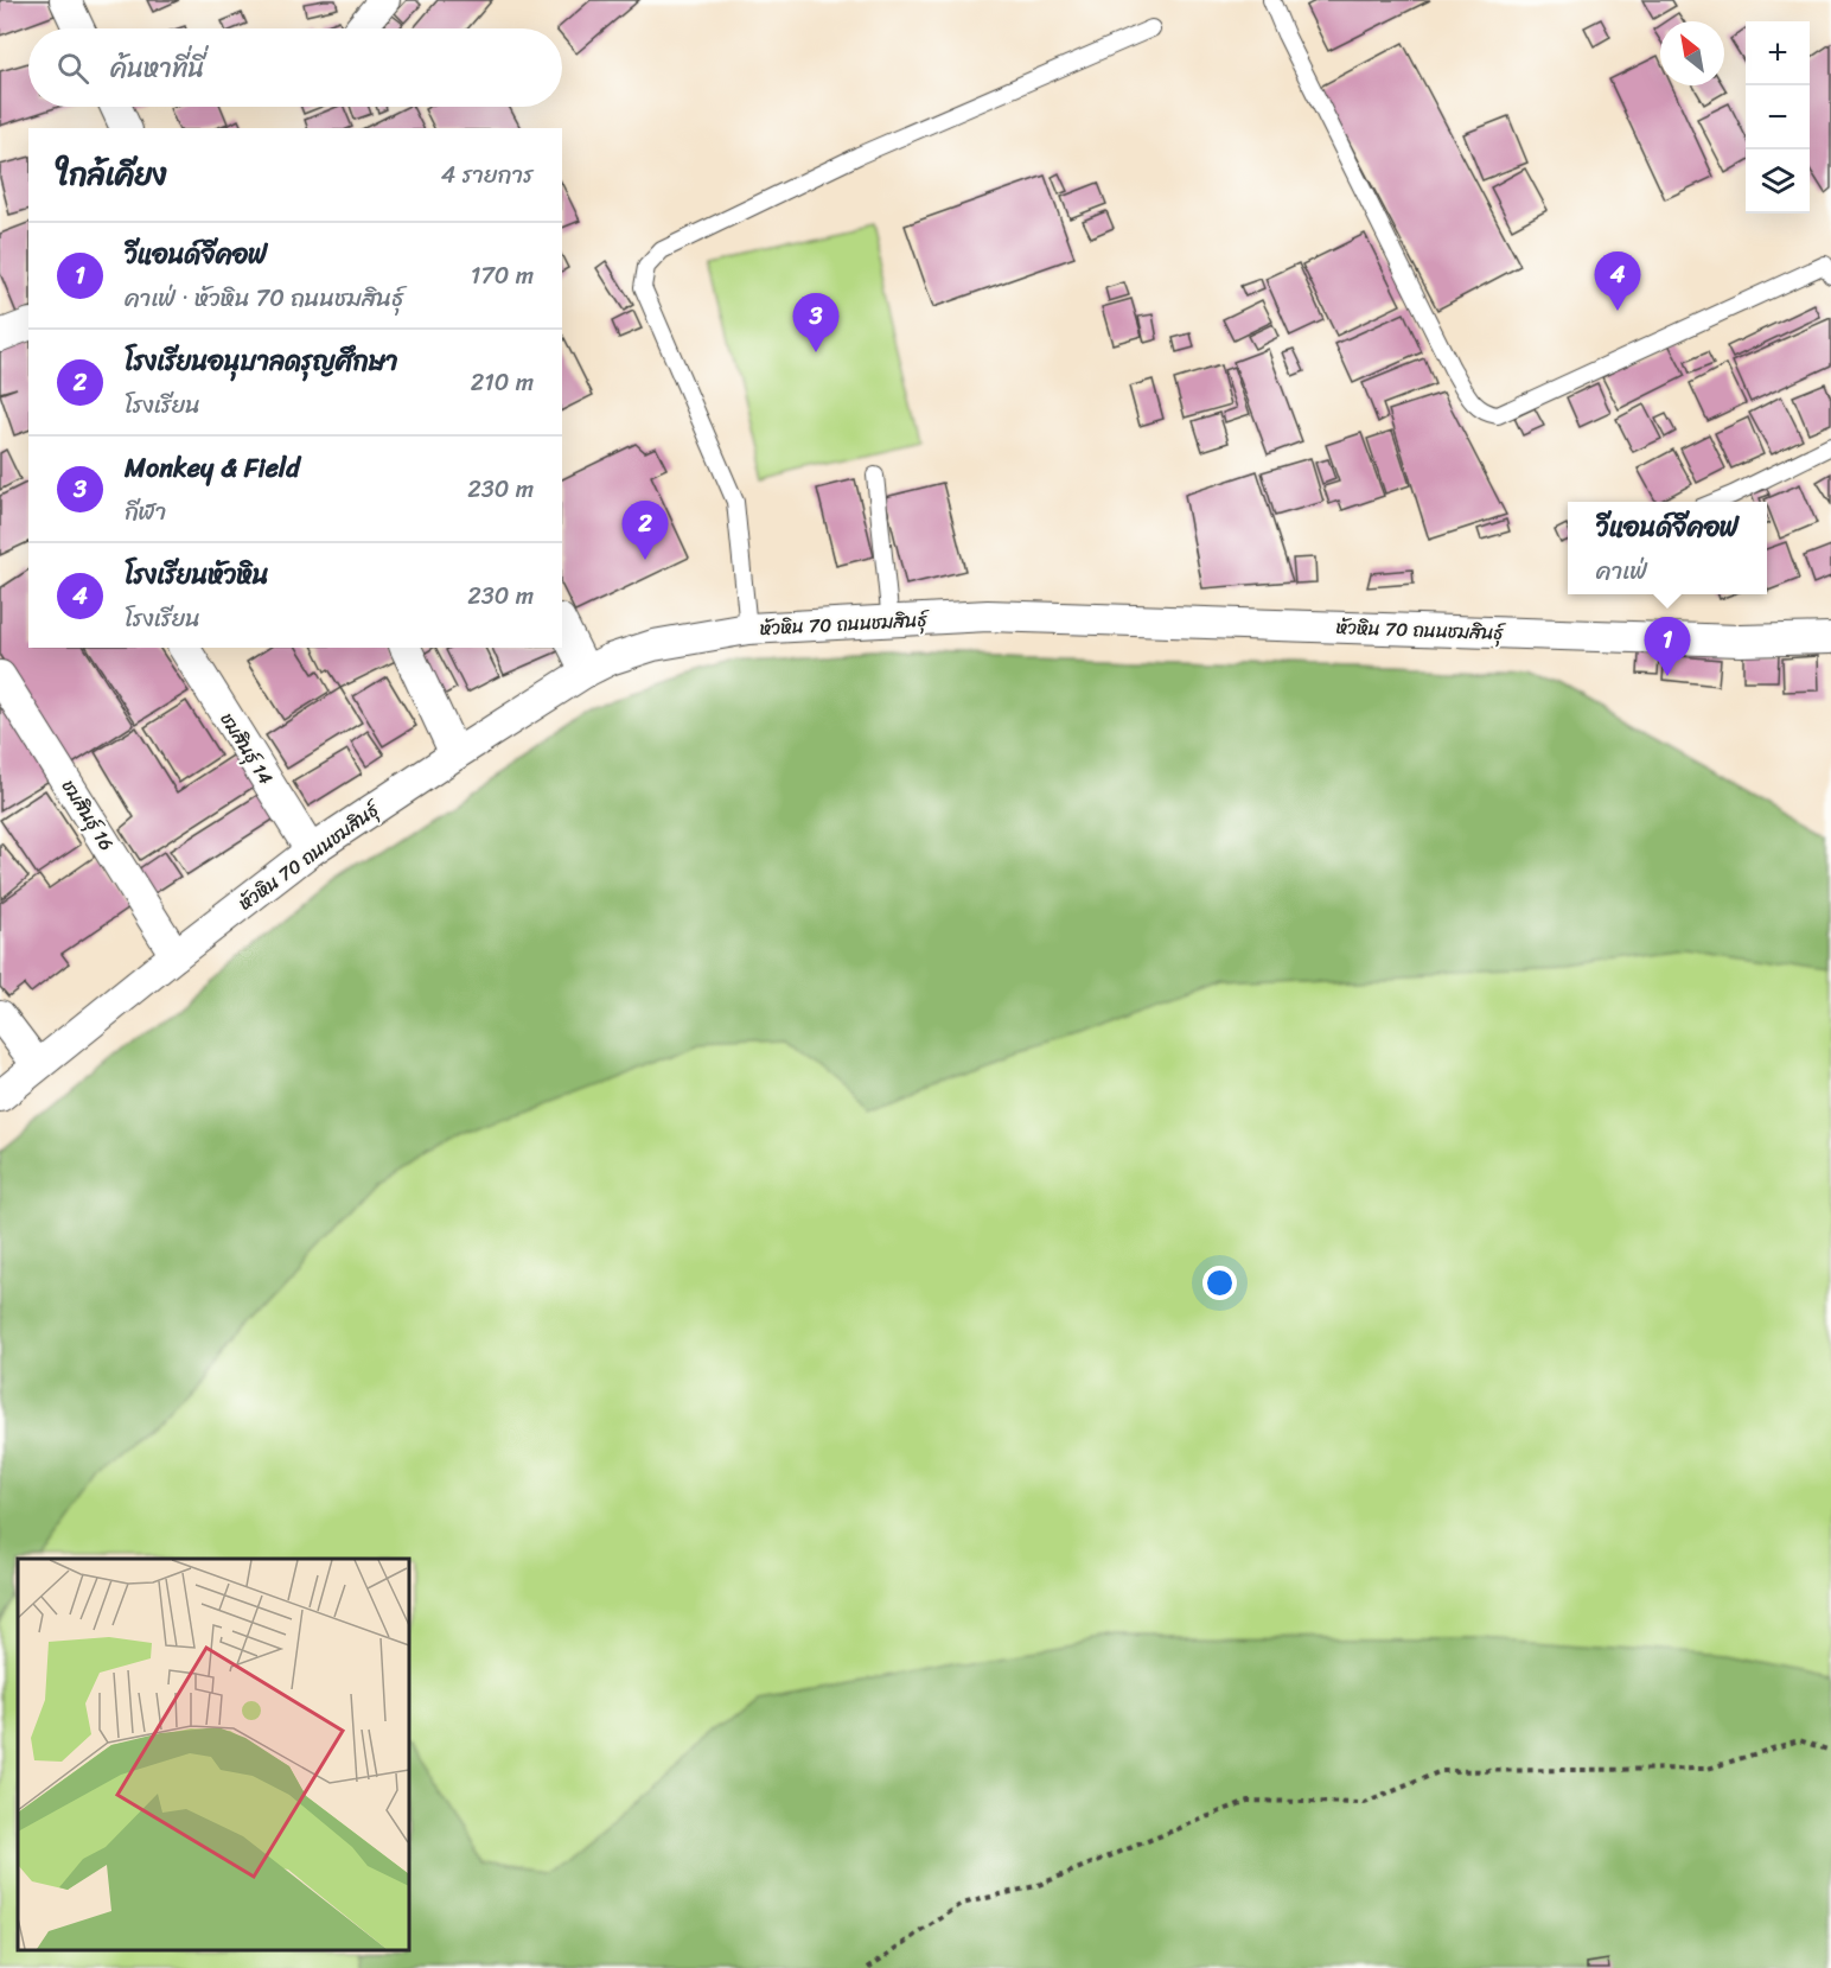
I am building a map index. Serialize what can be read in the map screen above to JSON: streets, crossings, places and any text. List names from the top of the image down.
{
  "streets": {
    "street": ["หัวหิน 70 ถนนชมสินธุ์", "ชมสินธุ์ 14", "ชมสินธุ์ 16"]
  },
  "crossings": [
    ["หัวหิน 70 ถนนชมสินธุ์", "ชมสินธุ์ 14"],
    ["หัวหิน 70 ถนนชมสินธุ์", "ชมสินธุ์ 16"]
  ],
  "north": "top left",
  "page": {
    "map_buttons": ["+", "−"],
    "search": "ค้นหาที่นี่",
    "heading": ["ใกล้เคียง", "4 รายการ"],
    "list": [
      {
        "mark": "1",
        "name": "วีแอนด์จีคอฟ",
        "note": "คาเฟ่ · หัวหิน 70 ถนนชมสินธุ์",
        "value": "170 m"
      },
      {
        "mark": "2",
        "name": "โรงเรียนอนุบาลดรุญศึกษา",
        "note": "โรงเรียน",
        "value": "210 m"
      },
      {
        "mark": "3",
        "name": "Monkey & Field",
        "note": "กีฬา",
        "value": "230 m"
      },
      {
        "mark": "4",
        "name": "โรงเรียนหัวหิน",
        "note": "โรงเรียน",
        "value": "230 m"
      }
    ],
    "pins": [
      "4",
      "3",
      "2",
      "1"
    ],
    "popup": ["วีแอนด์จีคอฟ", "คาเฟ่"]
  }
}
